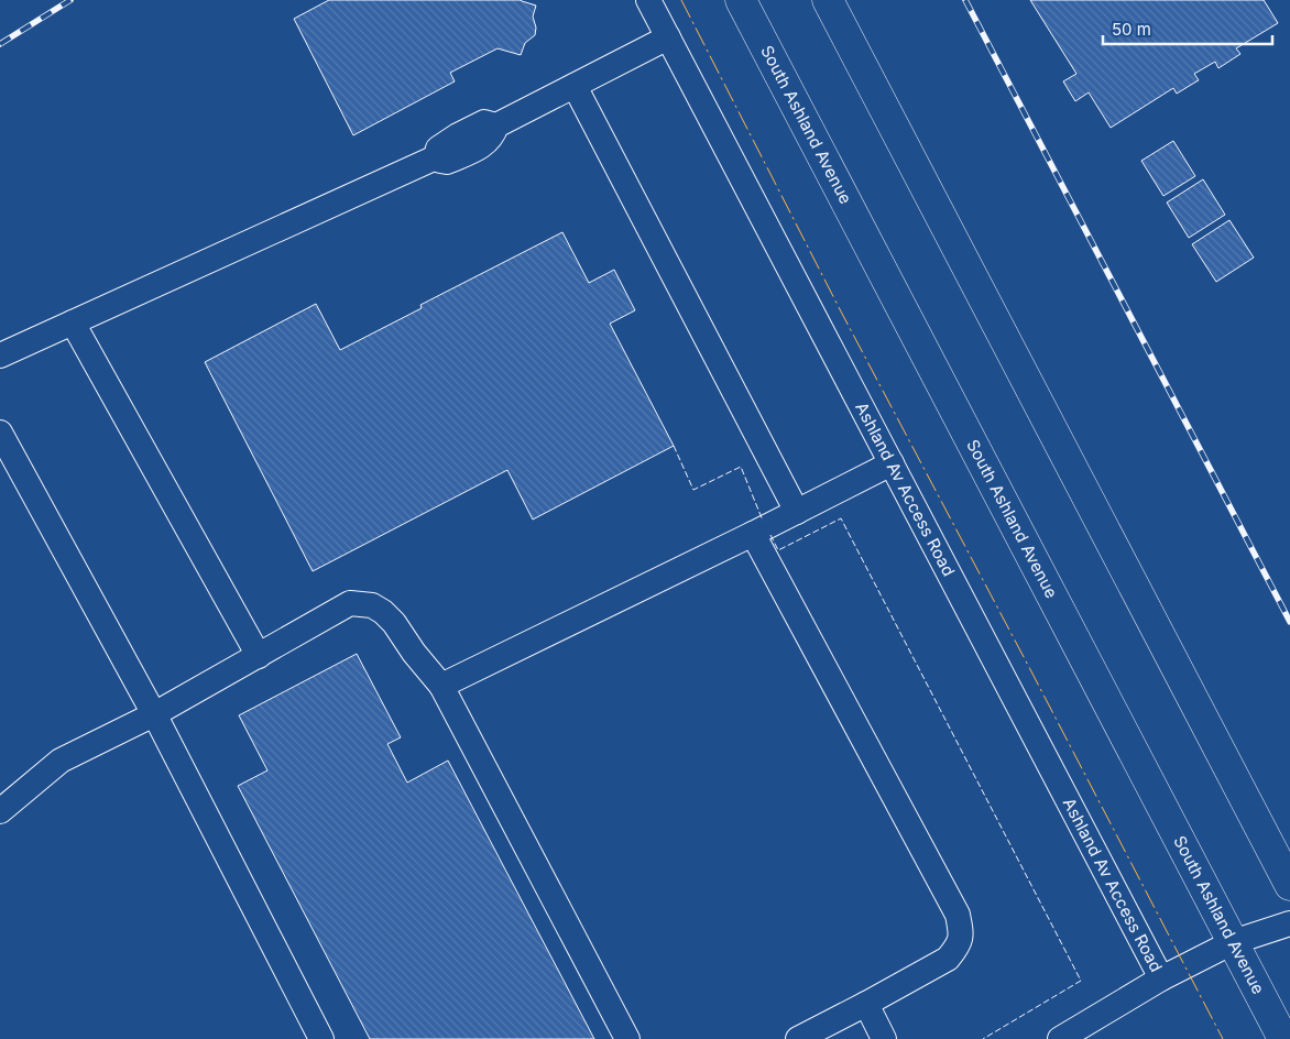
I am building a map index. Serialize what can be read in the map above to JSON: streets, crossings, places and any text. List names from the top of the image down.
{
  "streets": {
    "main road": ["South Ashland Avenue"],
    "street": ["Ashland Av Access Road"]
  },
  "scale_bar": "50 m"
}
